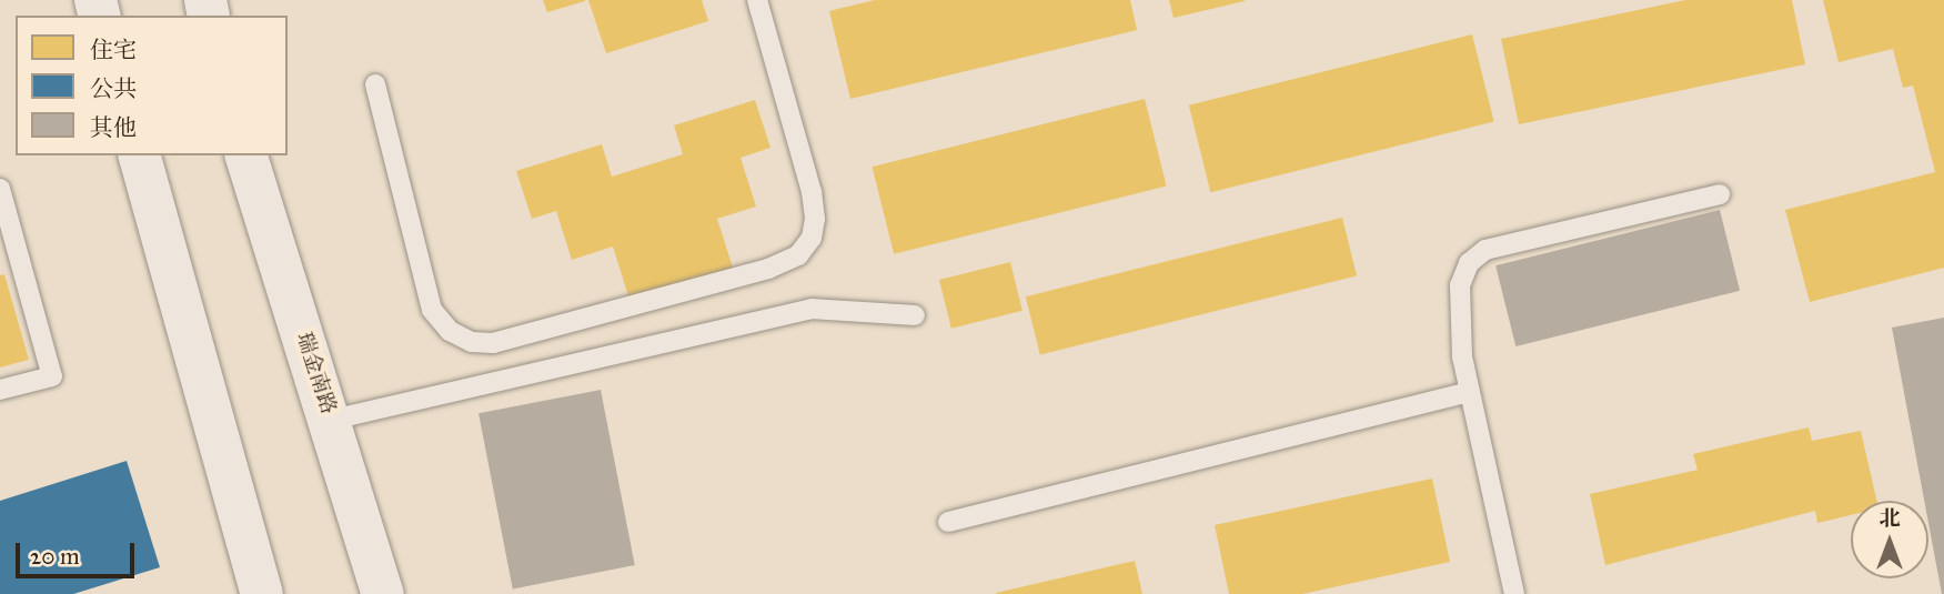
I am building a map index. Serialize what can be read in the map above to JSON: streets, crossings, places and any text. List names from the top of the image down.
{
  "streets": {
    "main road": ["瑞金南路"]
  },
  "legend": ["住宅", "公共", "其他"],
  "scale_bar": "20 m",
  "north": "top"
}
